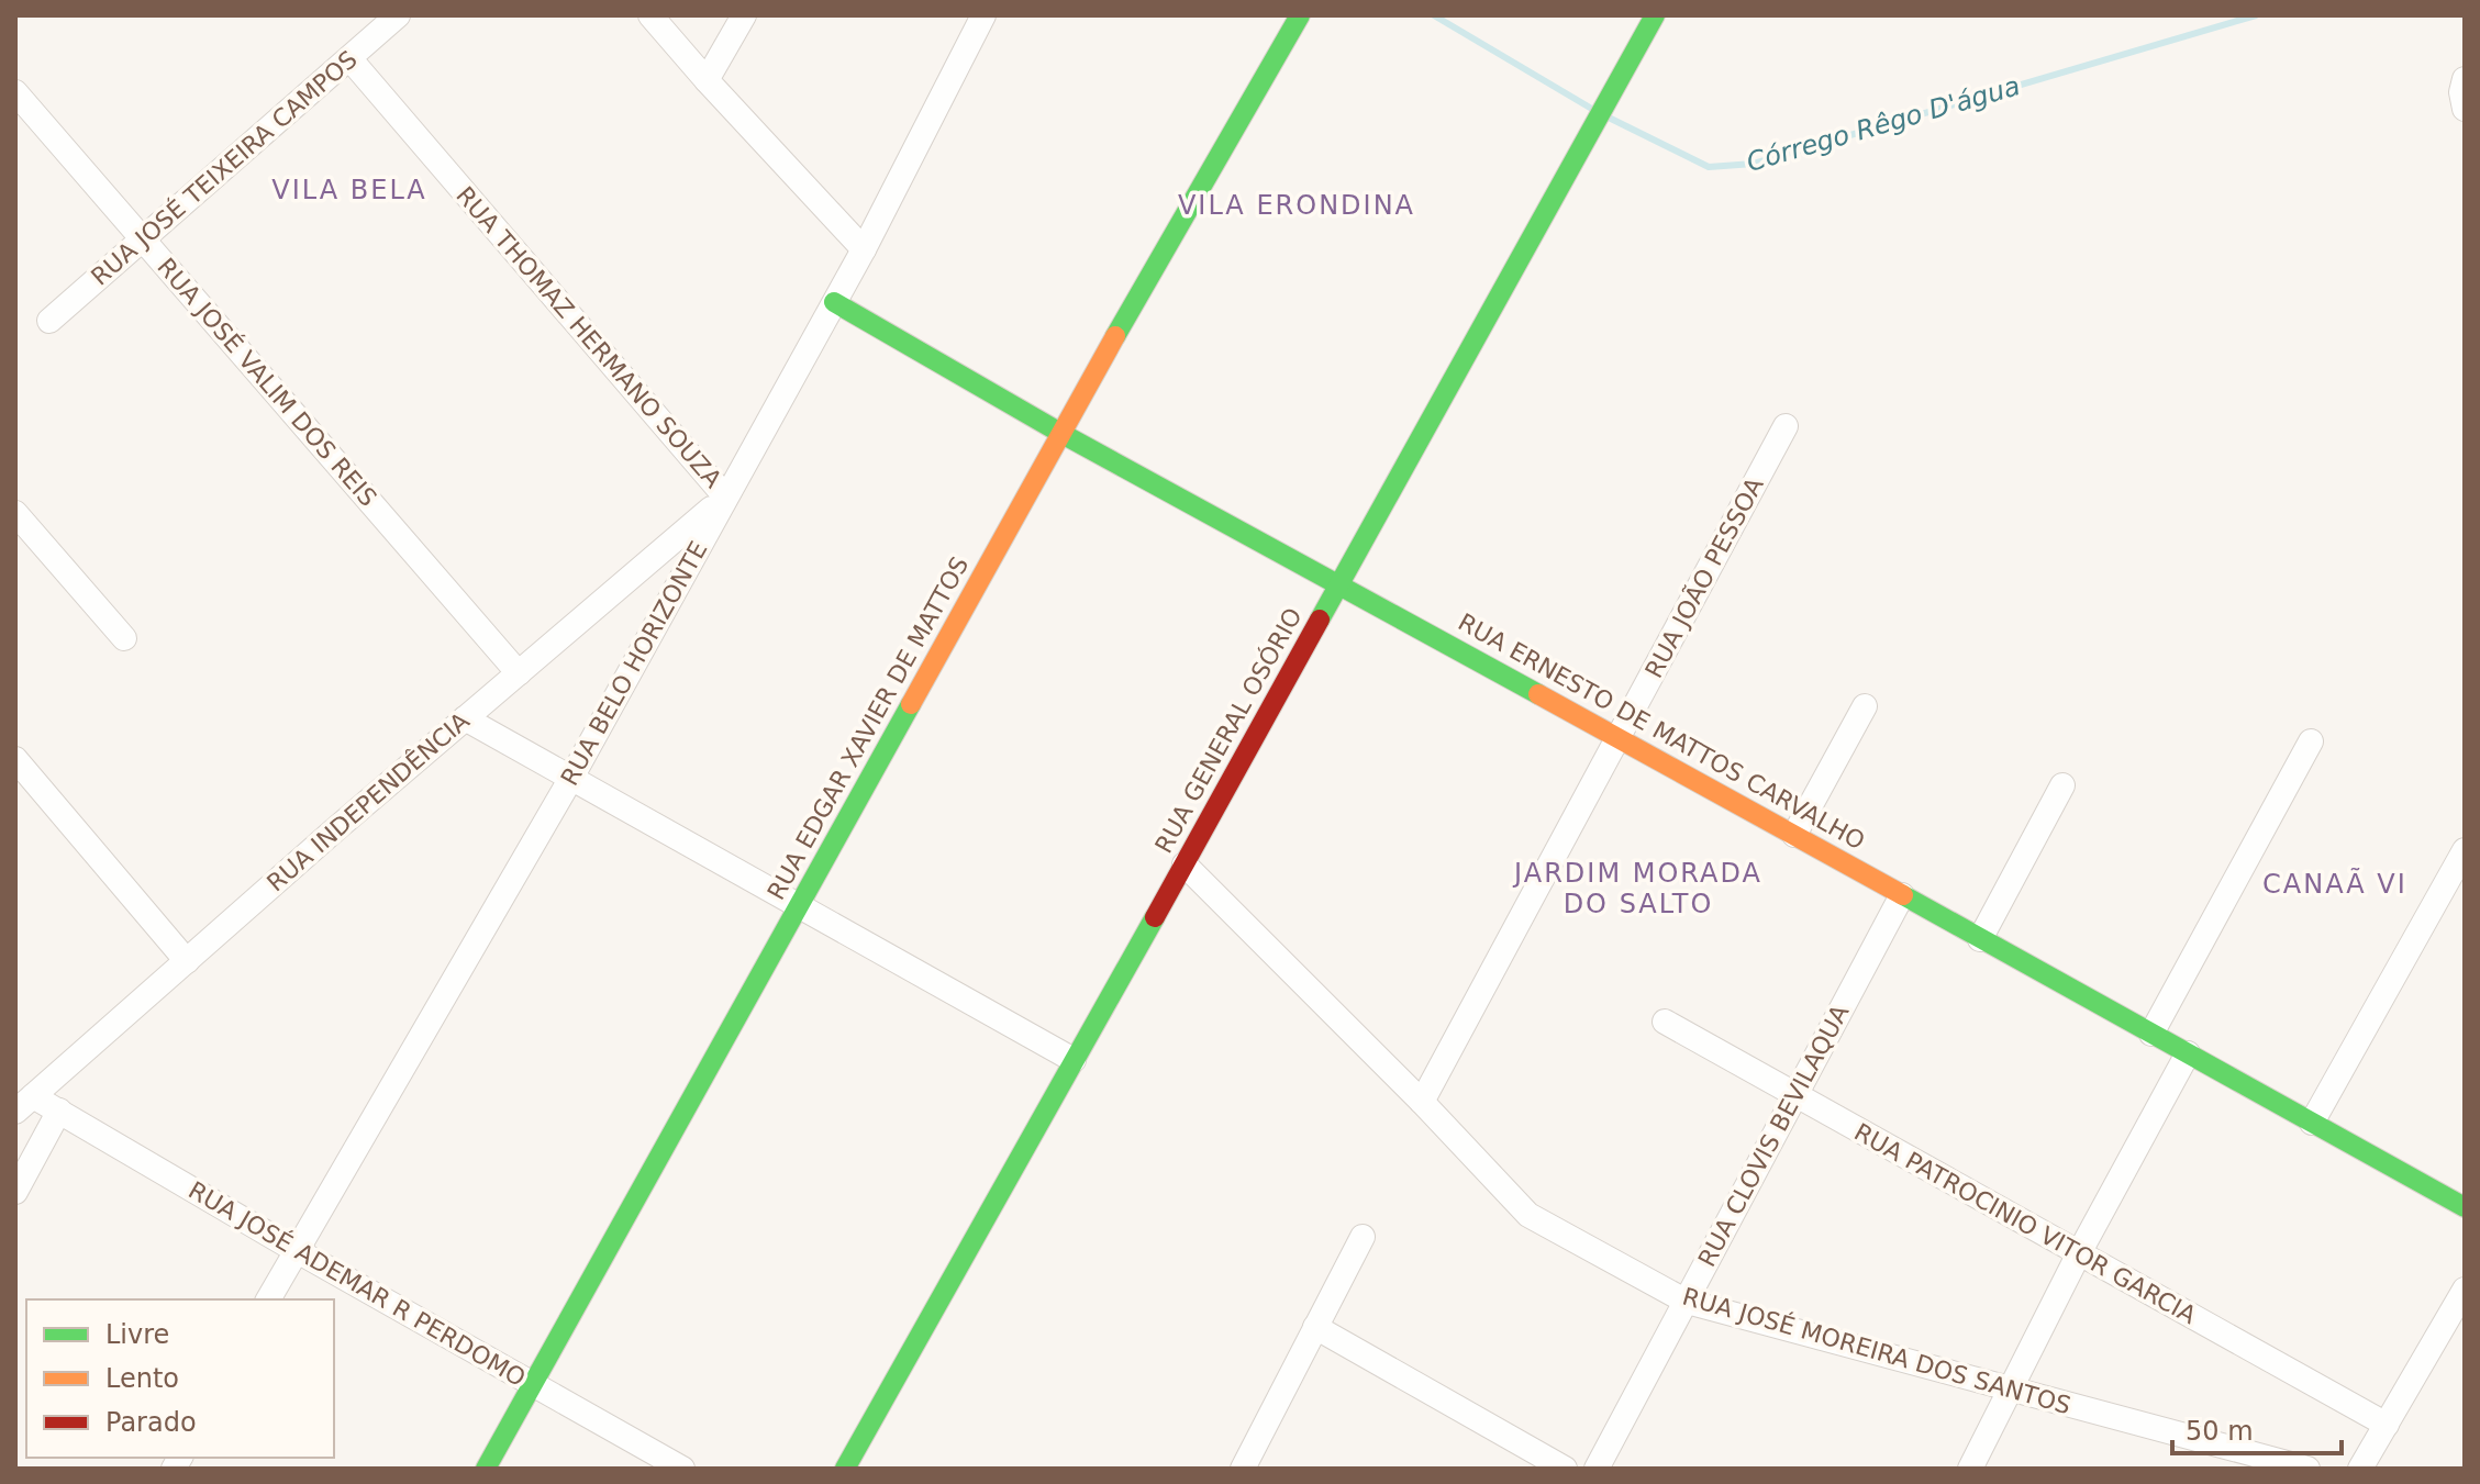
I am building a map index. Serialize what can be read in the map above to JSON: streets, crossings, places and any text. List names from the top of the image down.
{
  "streets": {
    "street": [
      "RUA JOSÉ TEIXEIRA CAMPOS",
      "RUA THOMAZ HERMANO SOUZA",
      "RUA JOSÉ VALIM DOS REIS",
      "RUA JOÃO PESSOA",
      "RUA BELO HORIZONTE",
      "RUA EDGAR XAVIER DE MATTOS",
      "RUA GENERAL OSÓRIO",
      "RUA ERNESTO DE MATTOS CARVALHO",
      "RUA INDEPENDÊNCIA",
      "RUA CLOVIS BEVILAQUA",
      "RUA PATROCINIO VITOR GARCIA",
      "RUA JOSÉ ADEMAR R PERDOMO",
      "RUA JOSÉ MOREIRA DOS SANTOS"
    ]
  },
  "crossings": [
    ["RUA JOSÉ TEIXEIRA CAMPOS", "RUA THOMAZ HERMANO SOUZA"],
    ["RUA JOSÉ TEIXEIRA CAMPOS", "RUA JOSÉ VALIM DOS REIS"],
    ["RUA THOMAZ HERMANO SOUZA", "RUA BELO HORIZONTE"],
    ["RUA THOMAZ HERMANO SOUZA", "RUA INDEPENDÊNCIA"],
    ["RUA JOSÉ VALIM DOS REIS", "RUA INDEPENDÊNCIA"],
    ["RUA JOÃO PESSOA", "RUA ERNESTO DE MATTOS CARVALHO"],
    ["RUA JOÃO PESSOA", "RUA JOSÉ MOREIRA DOS SANTOS"],
    ["RUA BELO HORIZONTE", "RUA ERNESTO DE MATTOS CARVALHO"],
    ["RUA BELO HORIZONTE", "RUA INDEPENDÊNCIA"],
    ["RUA BELO HORIZONTE", "RUA JOSÉ ADEMAR R PERDOMO"],
    ["RUA EDGAR XAVIER DE MATTOS", "RUA ERNESTO DE MATTOS CARVALHO"],
    ["RUA EDGAR XAVIER DE MATTOS", "RUA JOSÉ ADEMAR R PERDOMO"],
    ["RUA GENERAL OSÓRIO", "RUA ERNESTO DE MATTOS CARVALHO"],
    ["RUA GENERAL OSÓRIO", "RUA JOSÉ MOREIRA DOS SANTOS"],
    ["RUA ERNESTO DE MATTOS CARVALHO", "RUA CLOVIS BEVILAQUA"],
    ["RUA INDEPENDÊNCIA", "RUA JOSÉ ADEMAR R PERDOMO"],
    ["RUA CLOVIS BEVILAQUA", "RUA PATROCINIO VITOR GARCIA"],
    ["RUA CLOVIS BEVILAQUA", "RUA JOSÉ MOREIRA DOS SANTOS"]
  ],
  "districts": [
    "VILA BELA",
    "VILA ERONDINA",
    "JARDIM MORADA DO SALTO",
    "CANAÃ VI"
  ],
  "water": ["Córrego Rêgo D'água"],
  "legend": ["Livre", "Lento", "Parado"],
  "scale_bar": "50 m"
}
